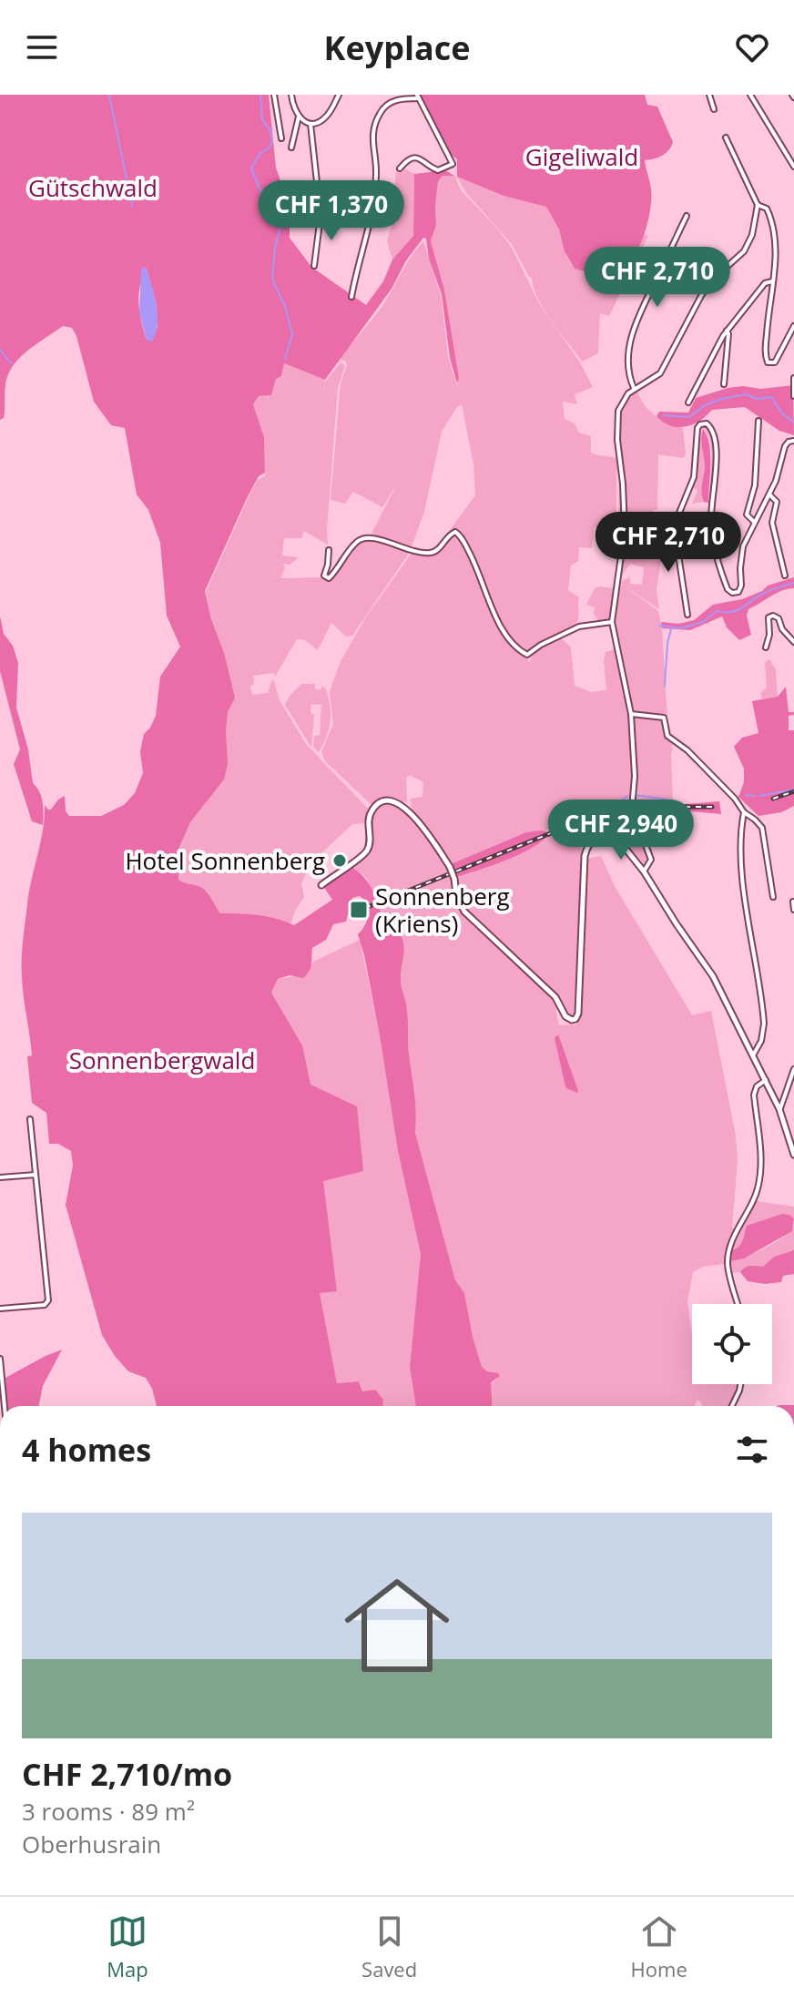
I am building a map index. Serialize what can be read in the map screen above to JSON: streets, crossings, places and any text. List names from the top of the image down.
{
  "parks": ["Gigeliwald", "Gütschwald", "Sonnenbergwald"],
  "places": {
    "other": ["Hotel Sonnenberg"],
    "transit": ["Sonnenberg (Kriens)"]
  },
  "page": {
    "header": "Keyplace",
    "price": [
      "CHF 1,370",
      "CHF 2,710",
      "CHF 2,710",
      "CHF 2,940"
    ],
    "heading": "4 homes",
    "list": [
      {
        "name": "CHF 2,710/mo",
        "note": "3 rooms · 89 m² · Oberhusrain"
      }
    ],
    "tabs": ["Map", "Saved", "Home"]
  }
}
